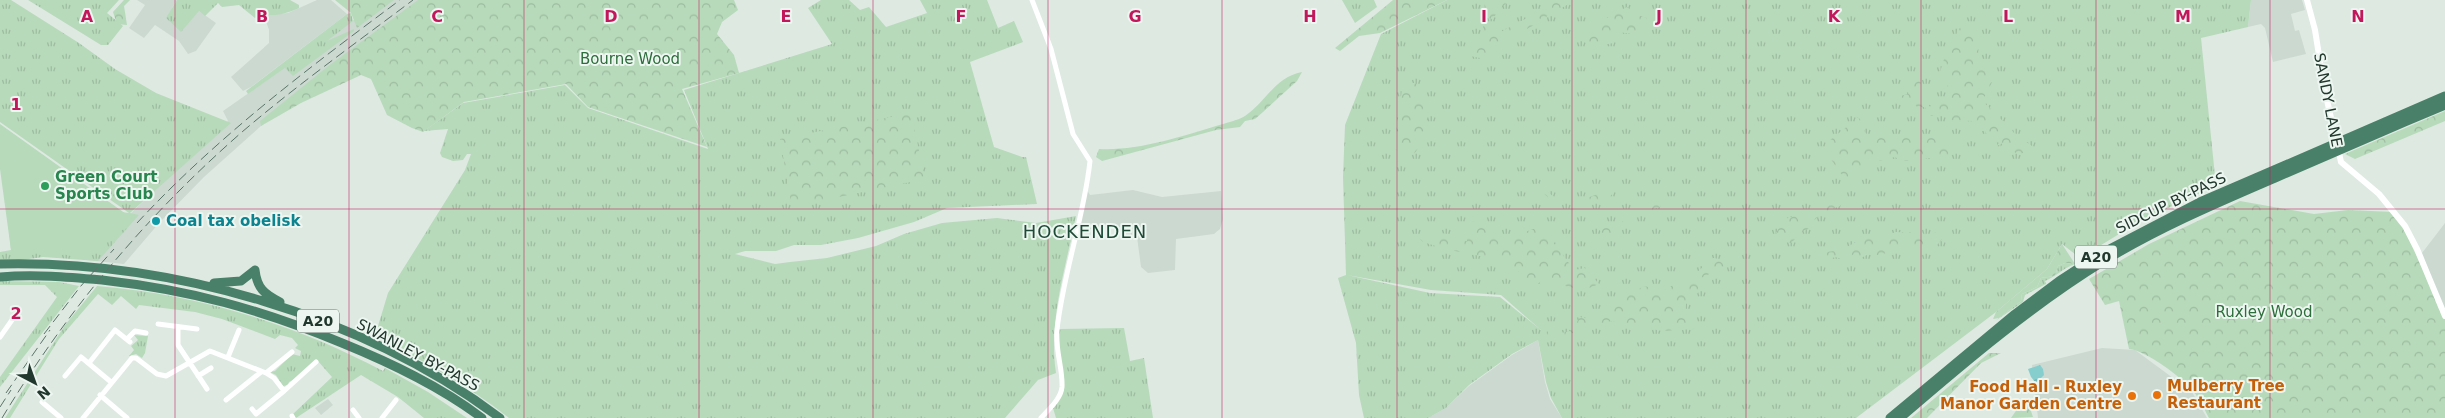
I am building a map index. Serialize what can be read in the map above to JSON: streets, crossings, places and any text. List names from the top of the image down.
{
  "streets": {
    "highway": ["SIDCUP BY-PASS", "A20", "SWANLEY BY-PASS"],
    "street": ["SANDY LANE"]
  },
  "crossings": [
    ["A20", "SWANLEY BY-PASS"]
  ],
  "districts": ["HOCKENDEN"],
  "parks": ["Bourne Wood", "Ruxley Wood"],
  "places": [
    "Green Court Sports Club",
    "Coal tax obelisk",
    "Mulberry Tree Restaurant",
    "Food Hall - Ruxley Manor Garden Centre"
  ],
  "north": "bottom right",
  "grid": {
    "columns": [
      "A",
      "B",
      "C",
      "D",
      "E",
      "F",
      "G",
      "H",
      "I",
      "J",
      "K",
      "L",
      "M",
      "N"
    ],
    "rows": ["1", "2"]
  }
}
